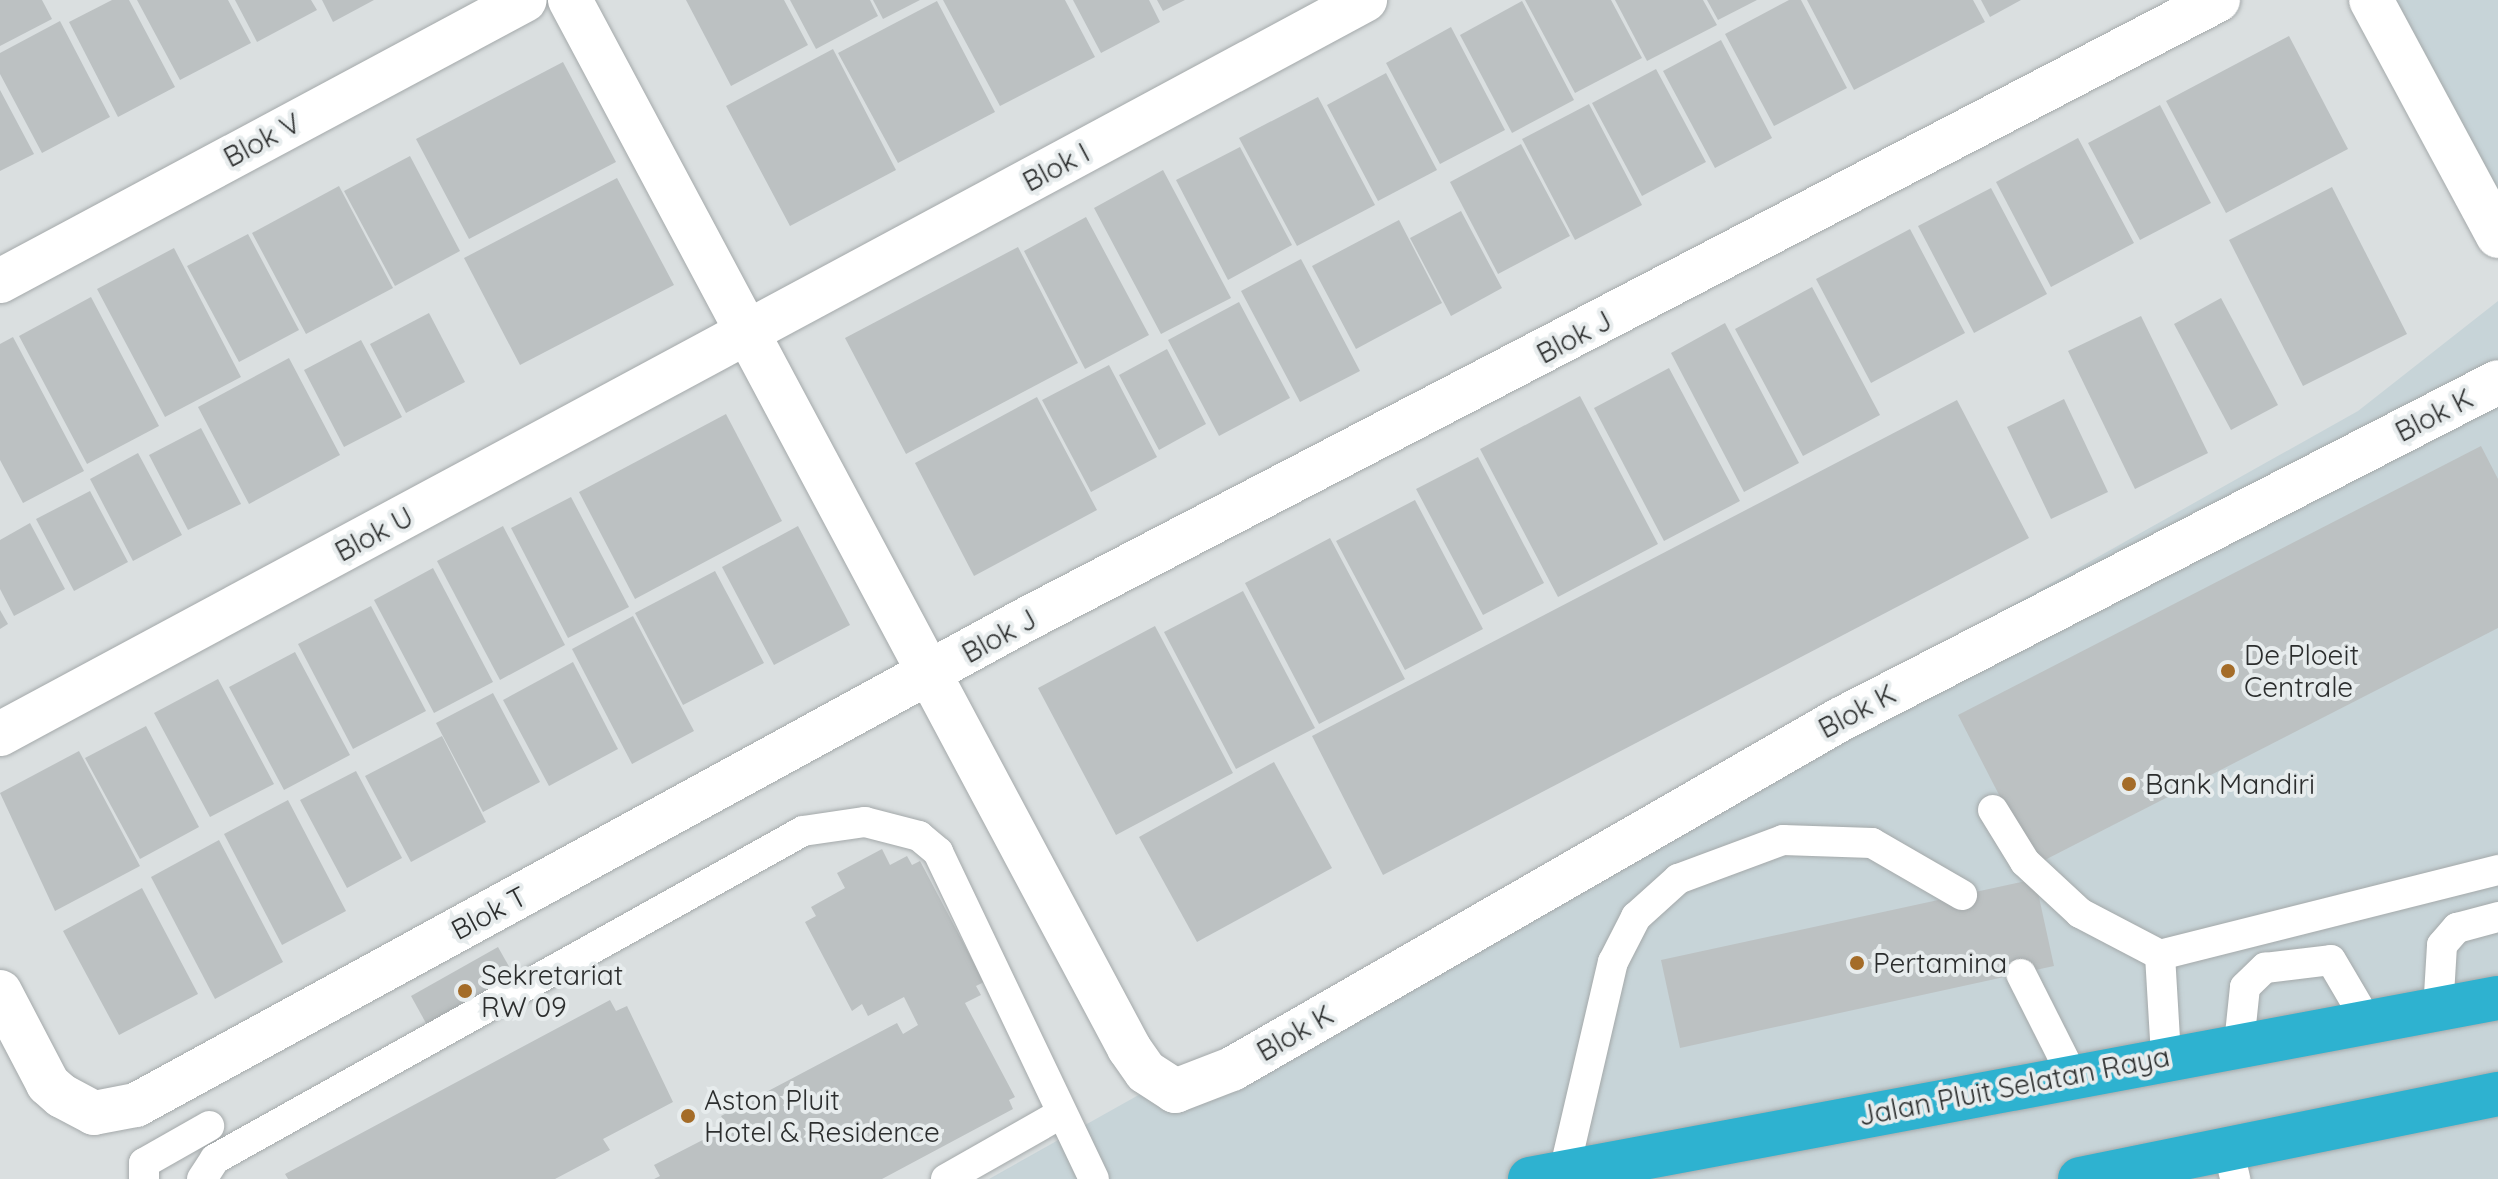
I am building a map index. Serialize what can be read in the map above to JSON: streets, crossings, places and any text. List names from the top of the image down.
{
  "streets": {
    "highway": ["Jalan Pluit Selatan Raya"],
    "street": [
      "Blok V",
      "Blok I",
      "Blok J",
      "Blok K",
      "Blok U",
      "Blok T"
    ]
  },
  "crossings": [
    ["Blok I", "Blok U"],
    ["Blok J", "Blok K"],
    ["Blok J", "Blok T"],
    ["Blok K", "Blok T"]
  ],
  "places": [
    "De Ploeit Centrale",
    "Bank Mandiri",
    "Pertamina",
    "Sekretariat RW 09",
    "Aston Pluit Hotel & Residence"
  ]
}
